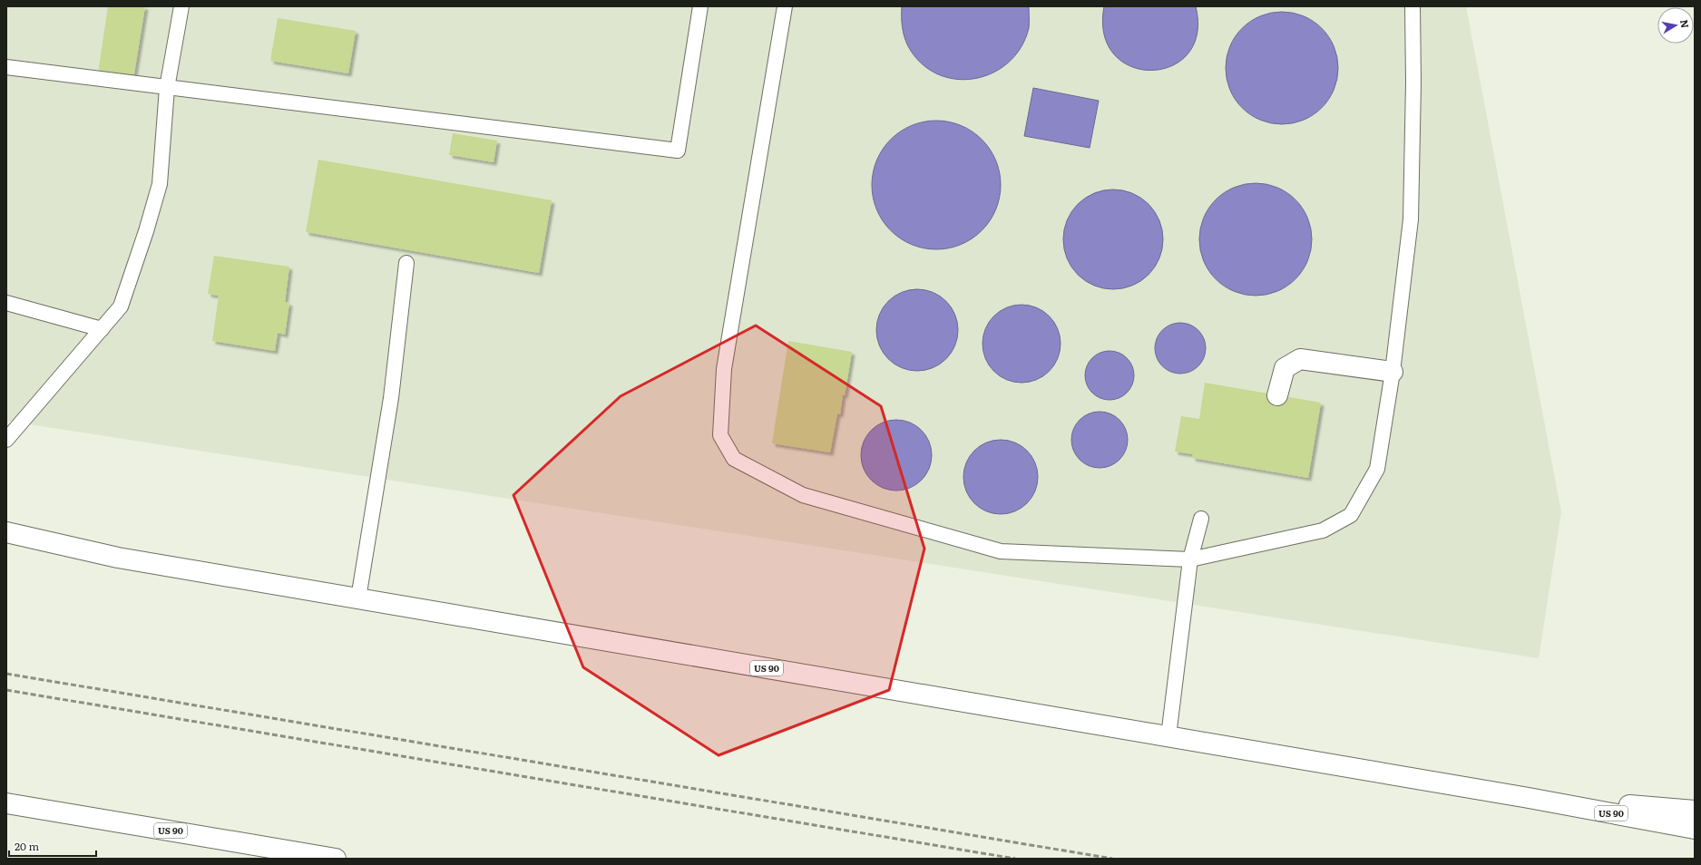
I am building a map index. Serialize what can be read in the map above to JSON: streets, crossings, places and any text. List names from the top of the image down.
{
  "streets": {
    "main road": ["US 90"]
  },
  "scale_bar": "20 m",
  "north": "right"
}
